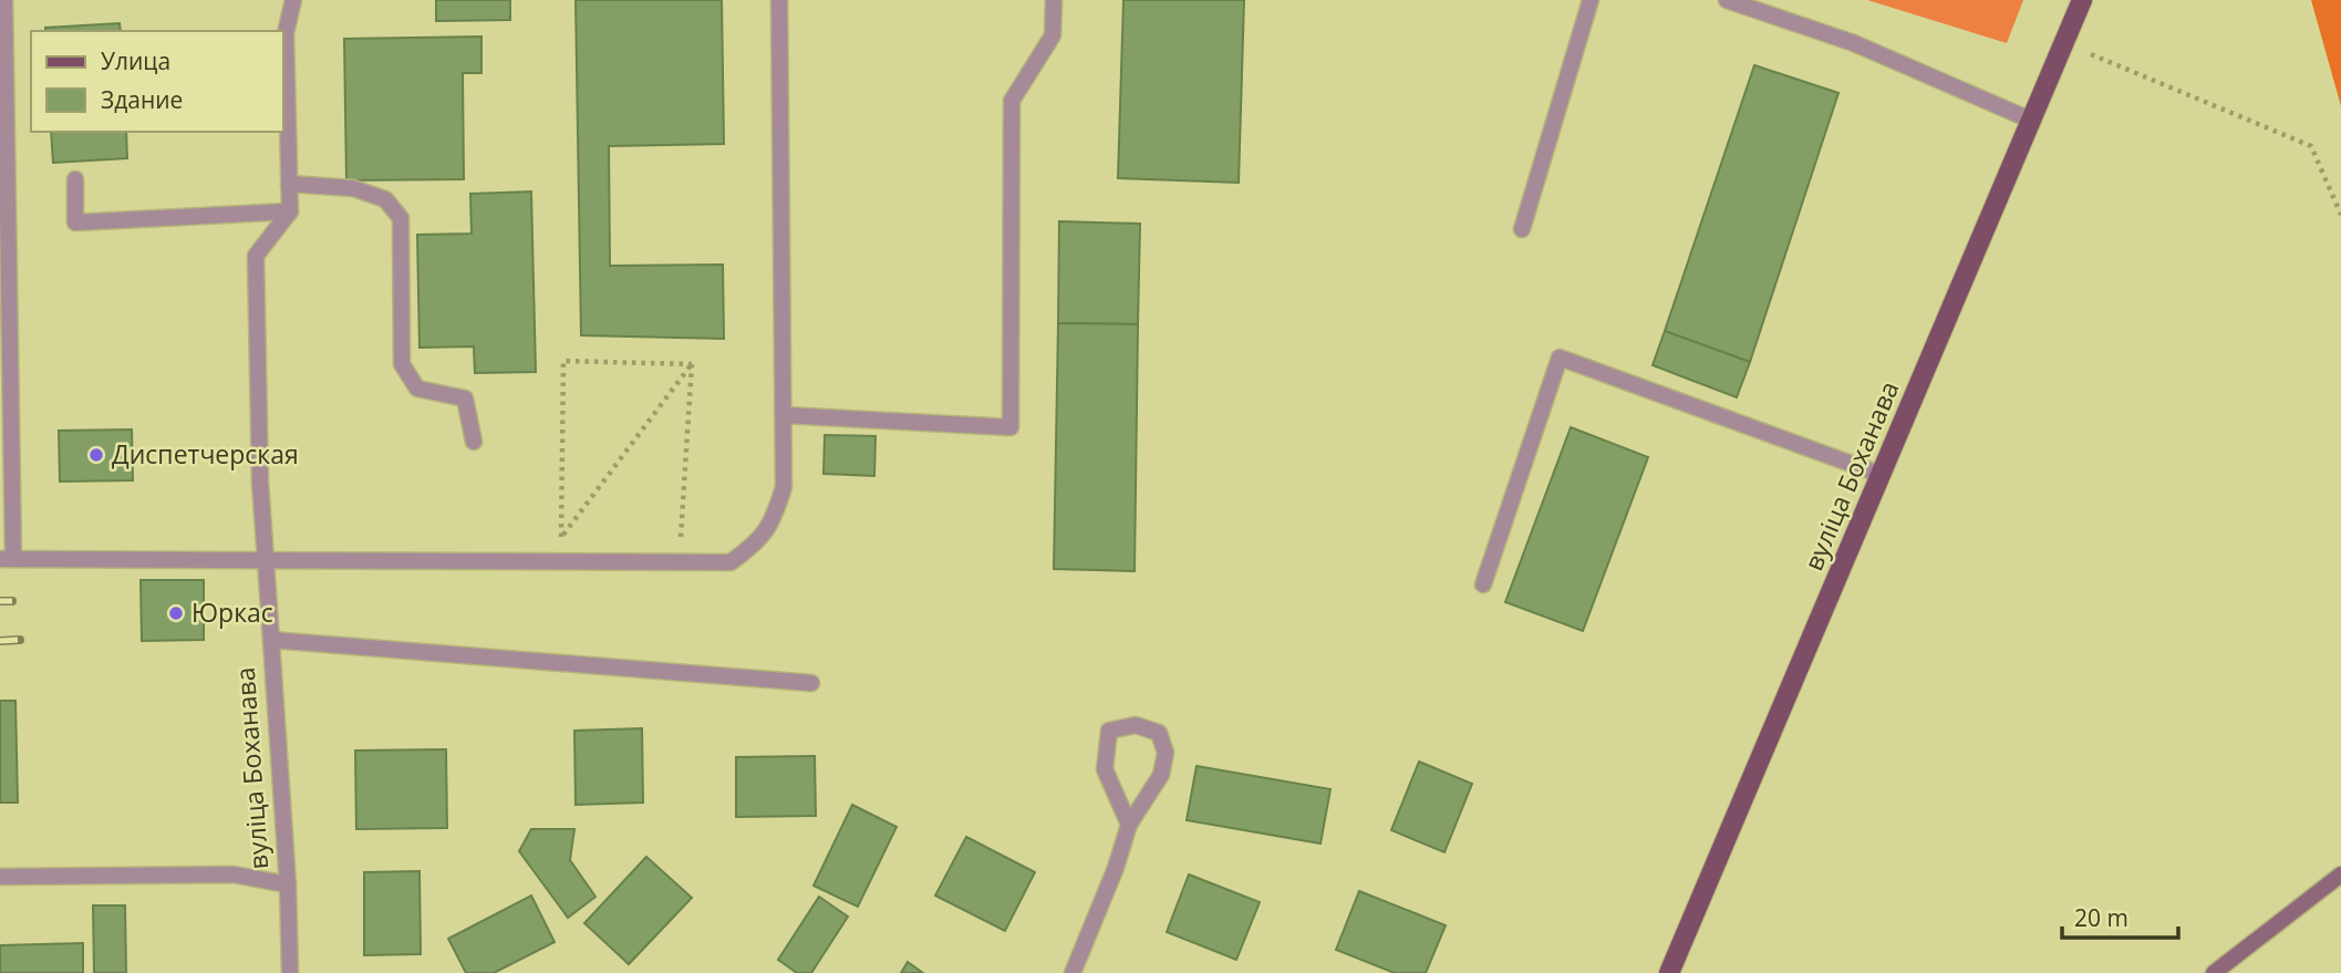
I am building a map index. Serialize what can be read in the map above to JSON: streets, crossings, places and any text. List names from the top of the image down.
{
  "streets": {
    "main road": ["вуліца Боханава"]
  },
  "places": ["Диспетчерская", "Юркас"],
  "legend": ["Улица", "Здание"],
  "scale_bar": "20 m"
}
